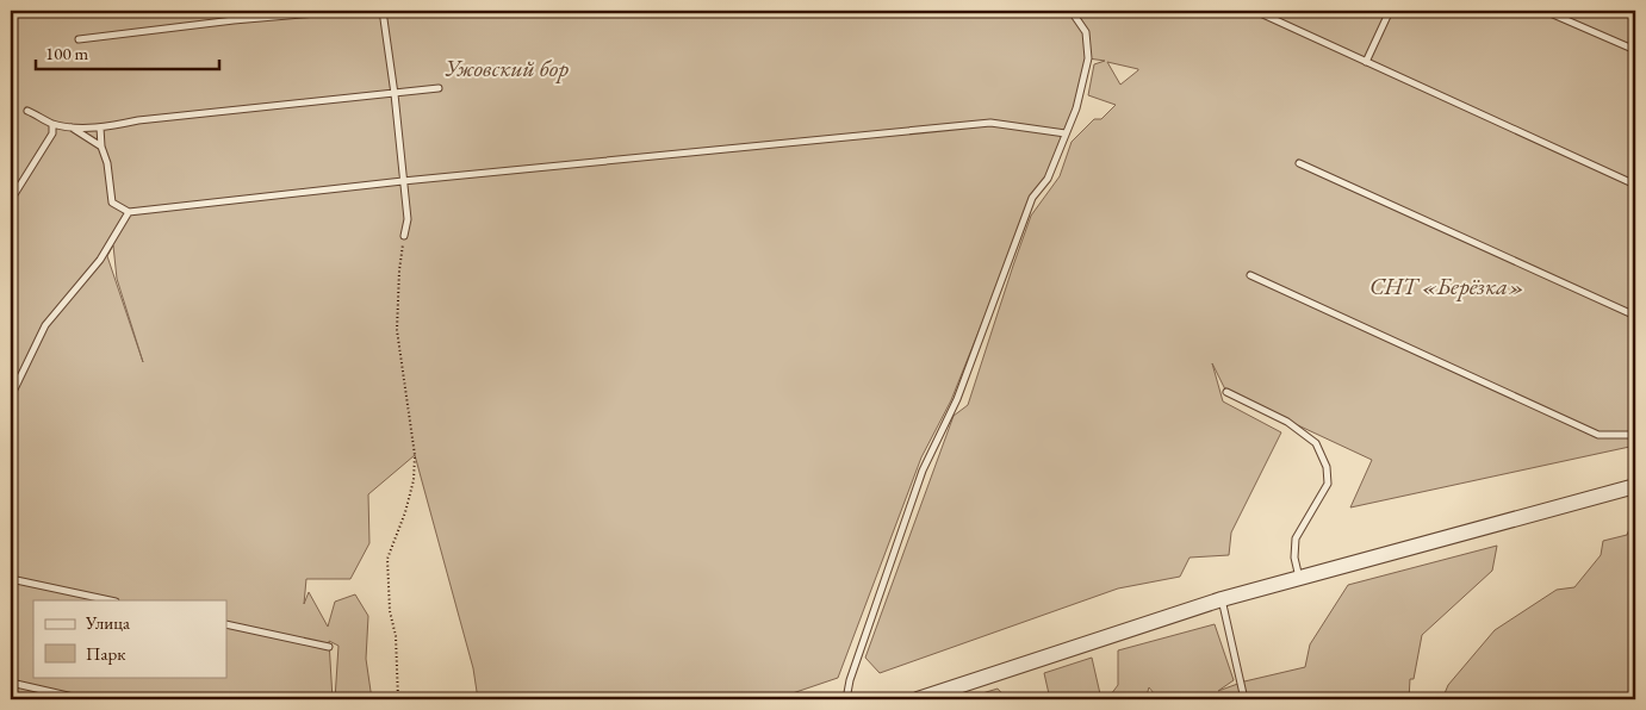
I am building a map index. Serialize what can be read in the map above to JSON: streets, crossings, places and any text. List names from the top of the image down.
{
  "parks": ["Ужовский бор", "СНТ «Берёзка»"],
  "legend": ["Улица", "Парк"],
  "scale_bar": "100 m"
}
